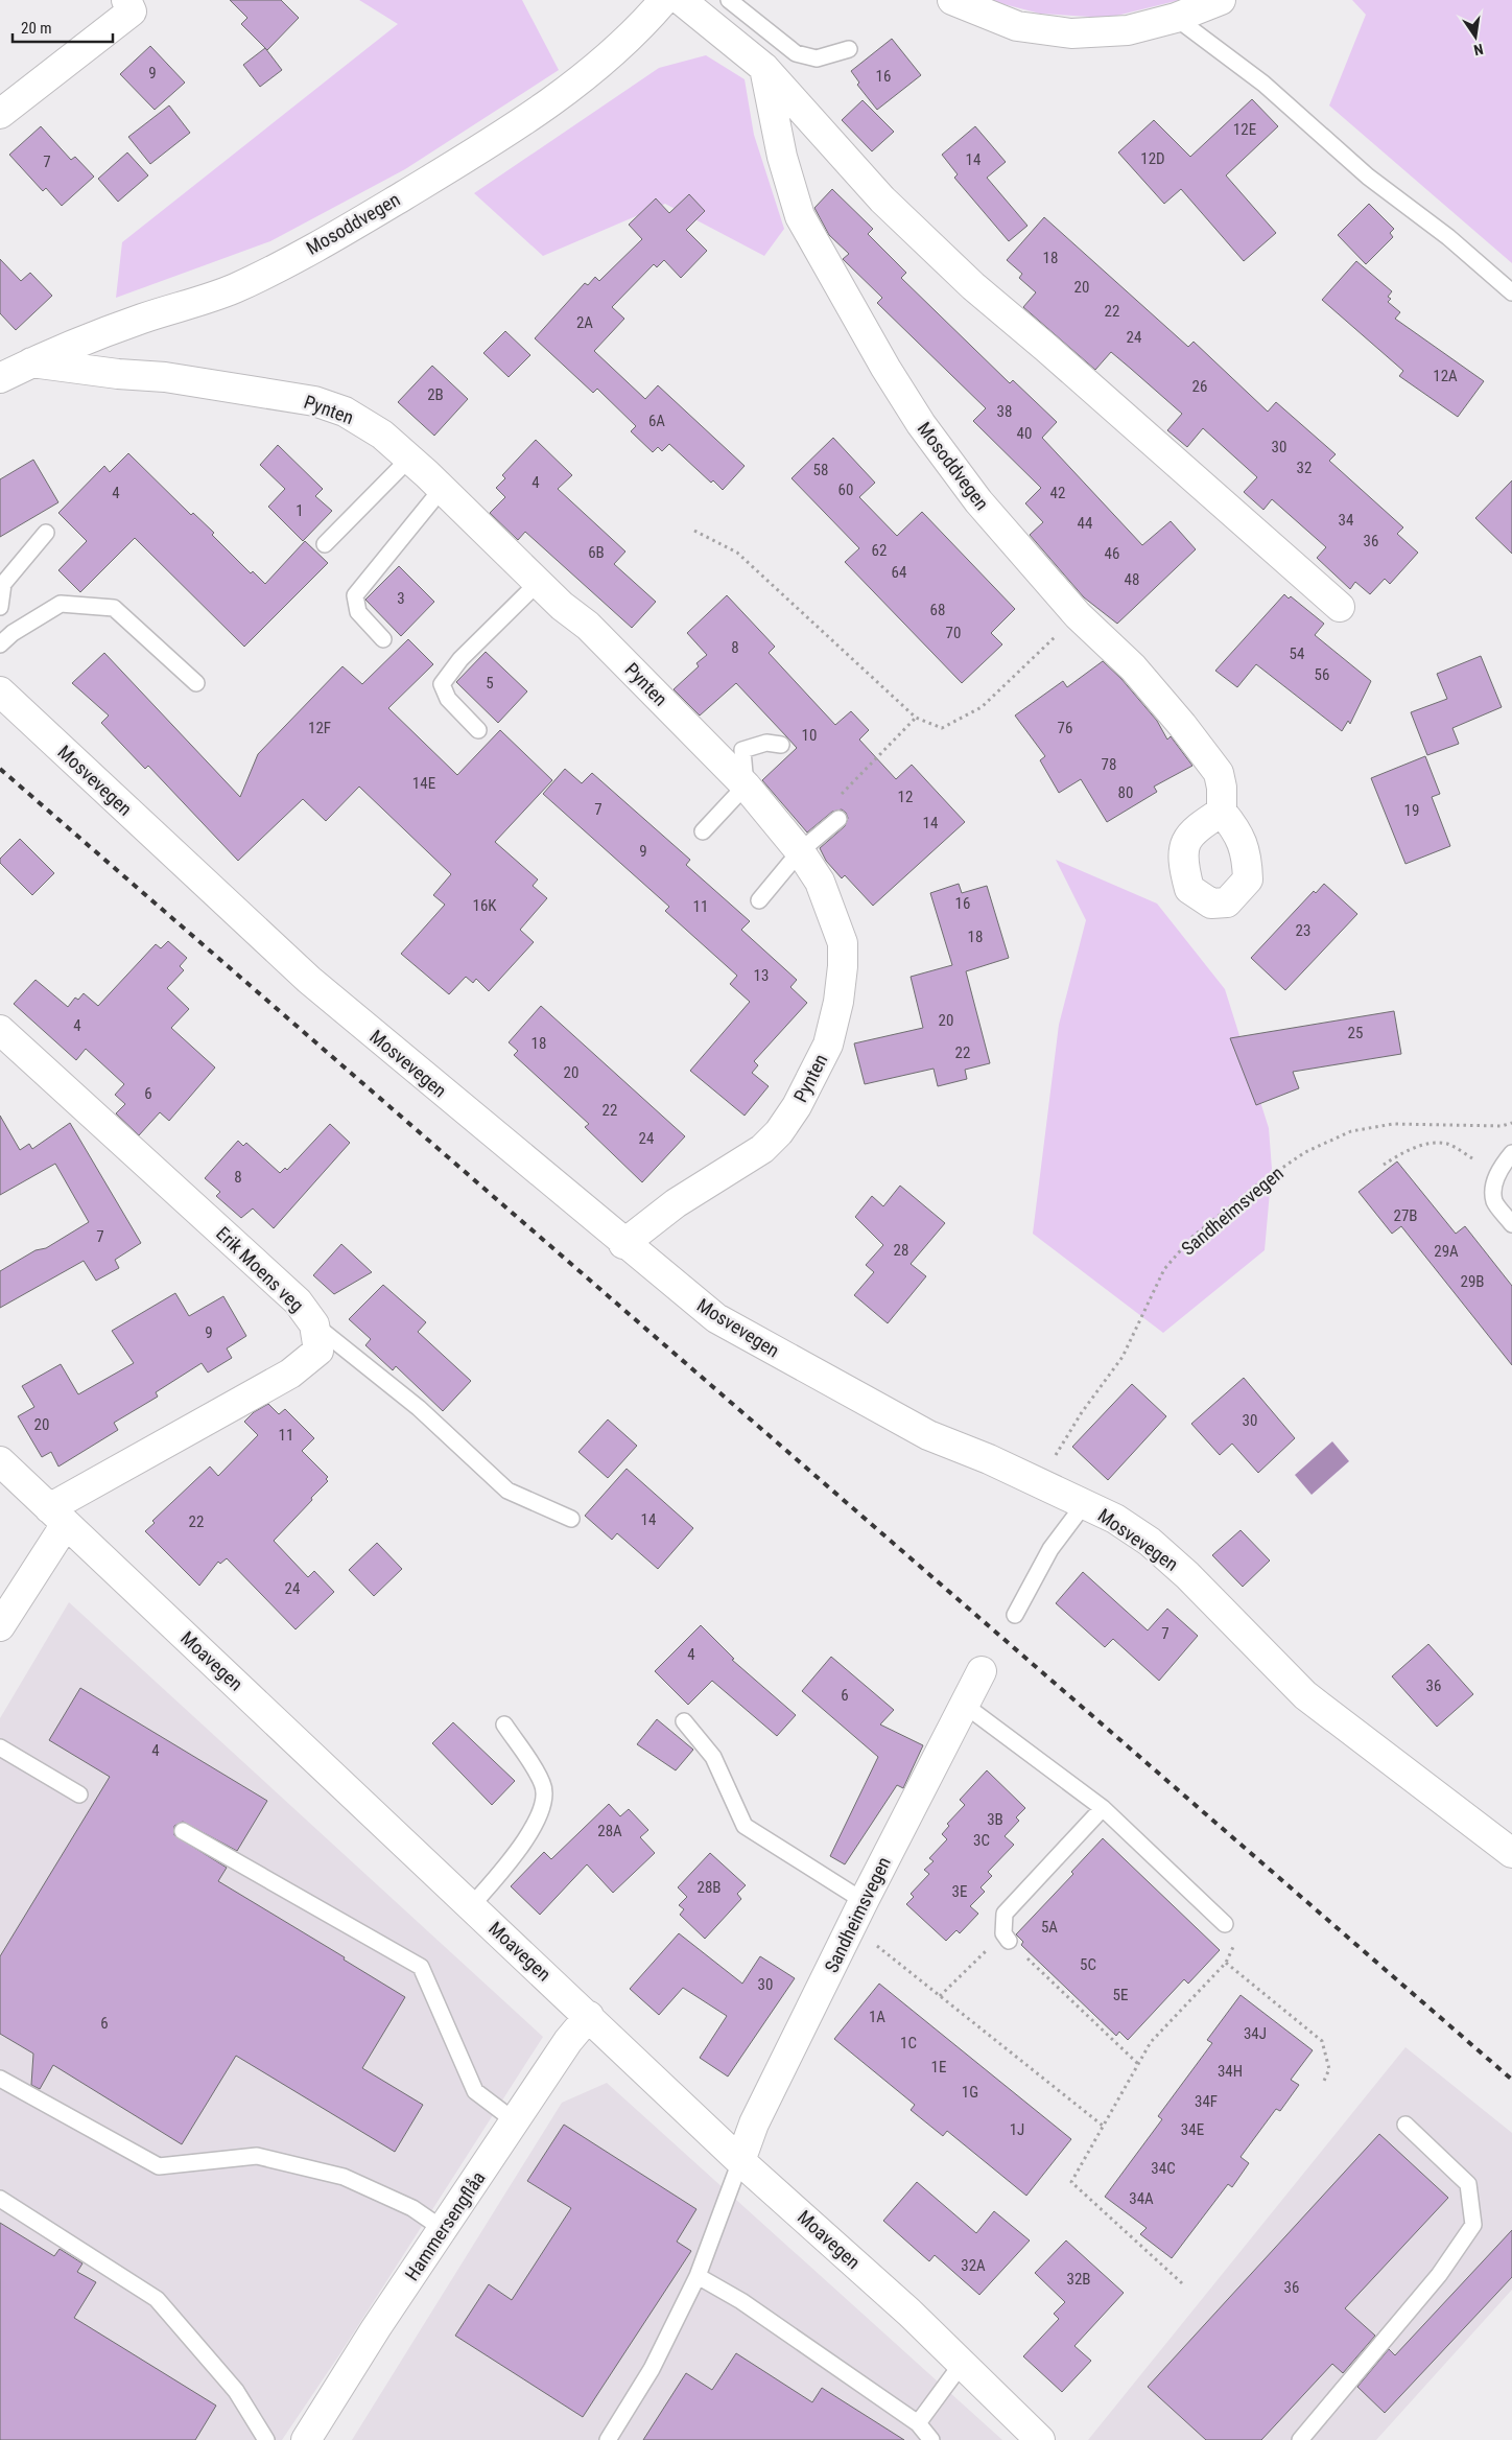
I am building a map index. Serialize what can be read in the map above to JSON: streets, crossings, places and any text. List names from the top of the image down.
{
  "streets": {
    "street": [
      "Mosoddvegen",
      "Pynten",
      "Mosvevegen",
      "Sandheimsvegen",
      "Erik Moens veg",
      "Moavegen",
      "Hammersengflåa"
    ]
  },
  "crossings": [
    ["Mosoddvegen", "Pynten"],
    ["Pynten", "Mosvevegen"],
    ["Mosvevegen", "Sandheimsvegen"],
    ["Sandheimsvegen", "Moavegen"],
    ["Erik Moens veg", "Moavegen"],
    ["Moavegen", "Hammersengflåa"]
  ],
  "house_numbers": [
    "9",
    "16",
    "12E",
    "12D",
    "14",
    "7",
    "18",
    "20",
    "22",
    "2A",
    "24",
    "12A",
    "26",
    "2B",
    "38",
    "6A",
    "40",
    "30",
    "32",
    "58",
    "4",
    "60",
    "4",
    "42",
    "1",
    "34",
    "44",
    "36",
    "62",
    "6B",
    "46",
    "64",
    "48",
    "3",
    "68",
    "70",
    "8",
    "54",
    "56",
    "5",
    "12F",
    "76",
    "10",
    "78",
    "14E",
    "80",
    "12",
    "7",
    "19",
    "14",
    "9",
    "16",
    "16K",
    "11",
    "23",
    "18",
    "13",
    "20",
    "4",
    "25",
    "18",
    "22",
    "20",
    "6",
    "22",
    "24",
    "8",
    "27B",
    "7",
    "28",
    "29A",
    "29B",
    "9",
    "30",
    "20",
    "11",
    "14",
    "22",
    "24",
    "7",
    "4",
    "36",
    "6",
    "4",
    "3B",
    "28A",
    "3C",
    "28B",
    "3E",
    "5A",
    "5C",
    "30",
    "5E",
    "1A",
    "6",
    "34J",
    "1C",
    "1E",
    "34H",
    "1G",
    "34F",
    "1J",
    "34E",
    "34C",
    "34A",
    "32A",
    "32B",
    "36"
  ],
  "scale_bar": "20 m",
  "north": "bottom"
}
